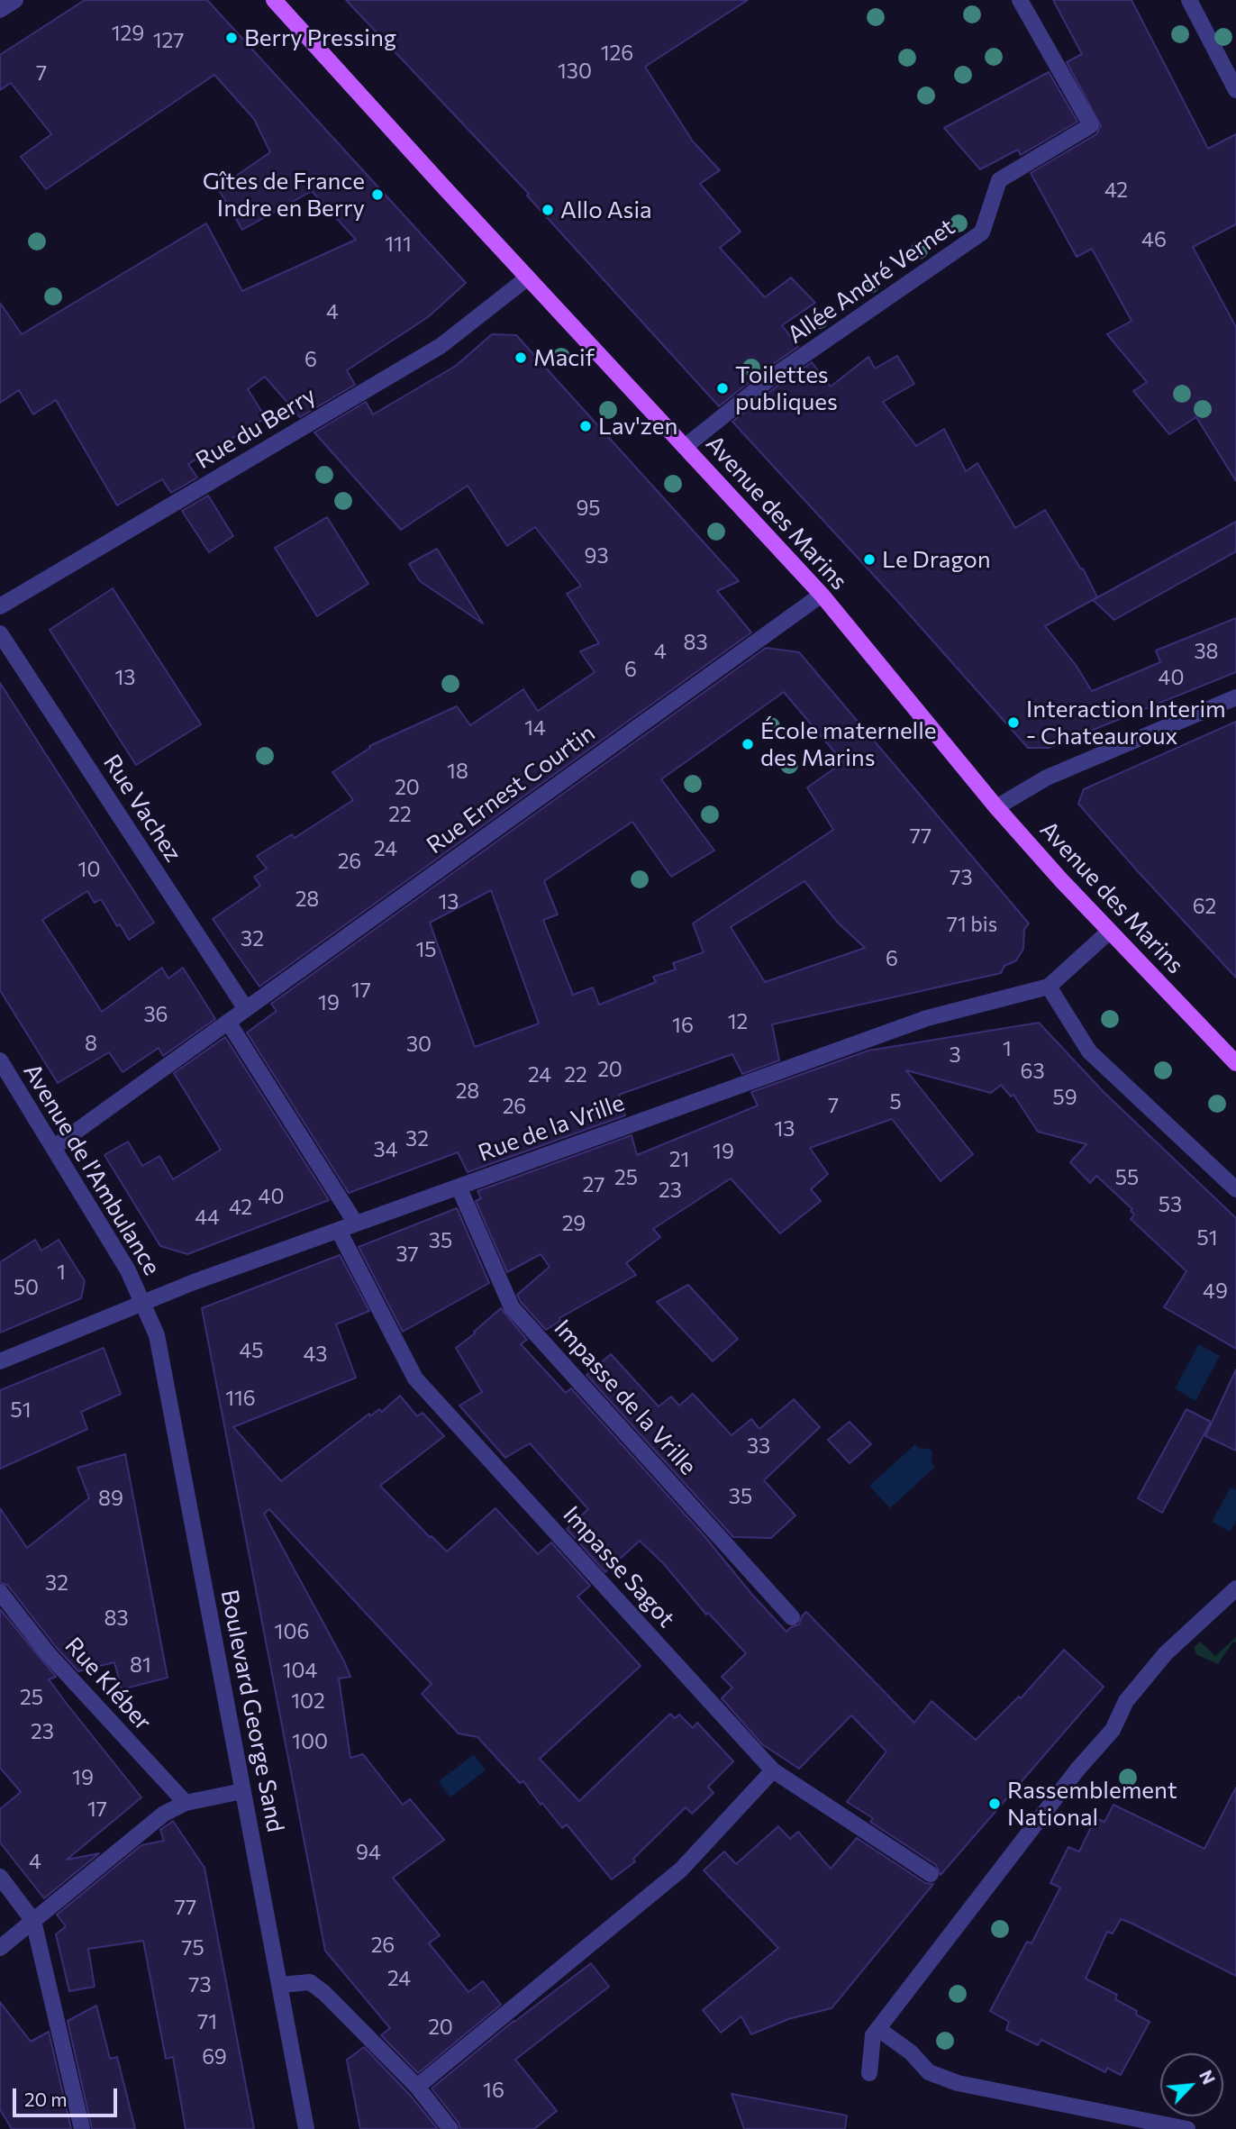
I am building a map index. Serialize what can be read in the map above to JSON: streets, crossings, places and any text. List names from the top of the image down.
{
  "streets": {
    "main road": ["Avenue des Marins"],
    "street": [
      "Allée André Vernet",
      "Rue du Berry",
      "Rue Ernest Courtin",
      "Rue Vachez",
      "Rue de la Vrille",
      "Avenue de l'Ambulance",
      "Impasse de la Vrille",
      "Impasse Sagot",
      "Rue Kléber",
      "Boulevard George Sand"
    ]
  },
  "crossings": [
    ["Allée André Vernet", "Avenue des Marins"],
    ["Rue du Berry", "Avenue des Marins"],
    ["Avenue des Marins", "Rue Ernest Courtin"],
    ["Avenue des Marins", "Rue de la Vrille"],
    ["Rue Ernest Courtin", "Rue Vachez"],
    ["Rue Ernest Courtin", "Avenue de l'Ambulance"],
    ["Rue de la Vrille", "Avenue de l'Ambulance"],
    ["Rue de la Vrille", "Impasse de la Vrille"],
    ["Rue de la Vrille", "Impasse Sagot"],
    ["Rue de la Vrille", "Boulevard George Sand"],
    ["Avenue de l'Ambulance", "Boulevard George Sand"]
  ],
  "places": [
    "Berry Pressing",
    "Gîtes de France Indre en Berry",
    "Allo Asia",
    "Macif",
    "Toilettes publiques",
    "Lav'zen",
    "Le Dragon",
    "Interaction Interim - Chateauroux",
    "École maternelle des Marins",
    "Rassemblement National"
  ],
  "house_numbers": [
    "129",
    "127",
    "126",
    "130",
    "7",
    "42",
    "46",
    "111",
    "4",
    "6",
    "95",
    "93",
    "83",
    "4",
    "38",
    "6",
    "13",
    "40",
    "14",
    "18",
    "20",
    "22",
    "77",
    "24",
    "26",
    "10",
    "73",
    "28",
    "13",
    "62",
    "71 bis",
    "32",
    "15",
    "6",
    "17",
    "19",
    "36",
    "12",
    "16",
    "8",
    "30",
    "1",
    "3",
    "20",
    "63",
    "24",
    "22",
    "28",
    "59",
    "5",
    "7",
    "26",
    "13",
    "32",
    "34",
    "19",
    "21",
    "25",
    "55",
    "27",
    "23",
    "40",
    "53",
    "42",
    "44",
    "29",
    "51",
    "35",
    "37",
    "1",
    "50",
    "49",
    "45",
    "43",
    "116",
    "51",
    "33",
    "35",
    "89",
    "32",
    "83",
    "106",
    "81",
    "104",
    "25",
    "102",
    "23",
    "100",
    "19",
    "17",
    "94",
    "4",
    "77",
    "26",
    "75",
    "24",
    "73",
    "71",
    "20",
    "69",
    "16"
  ],
  "scale_bar": "20 m",
  "north": "top right"
}
